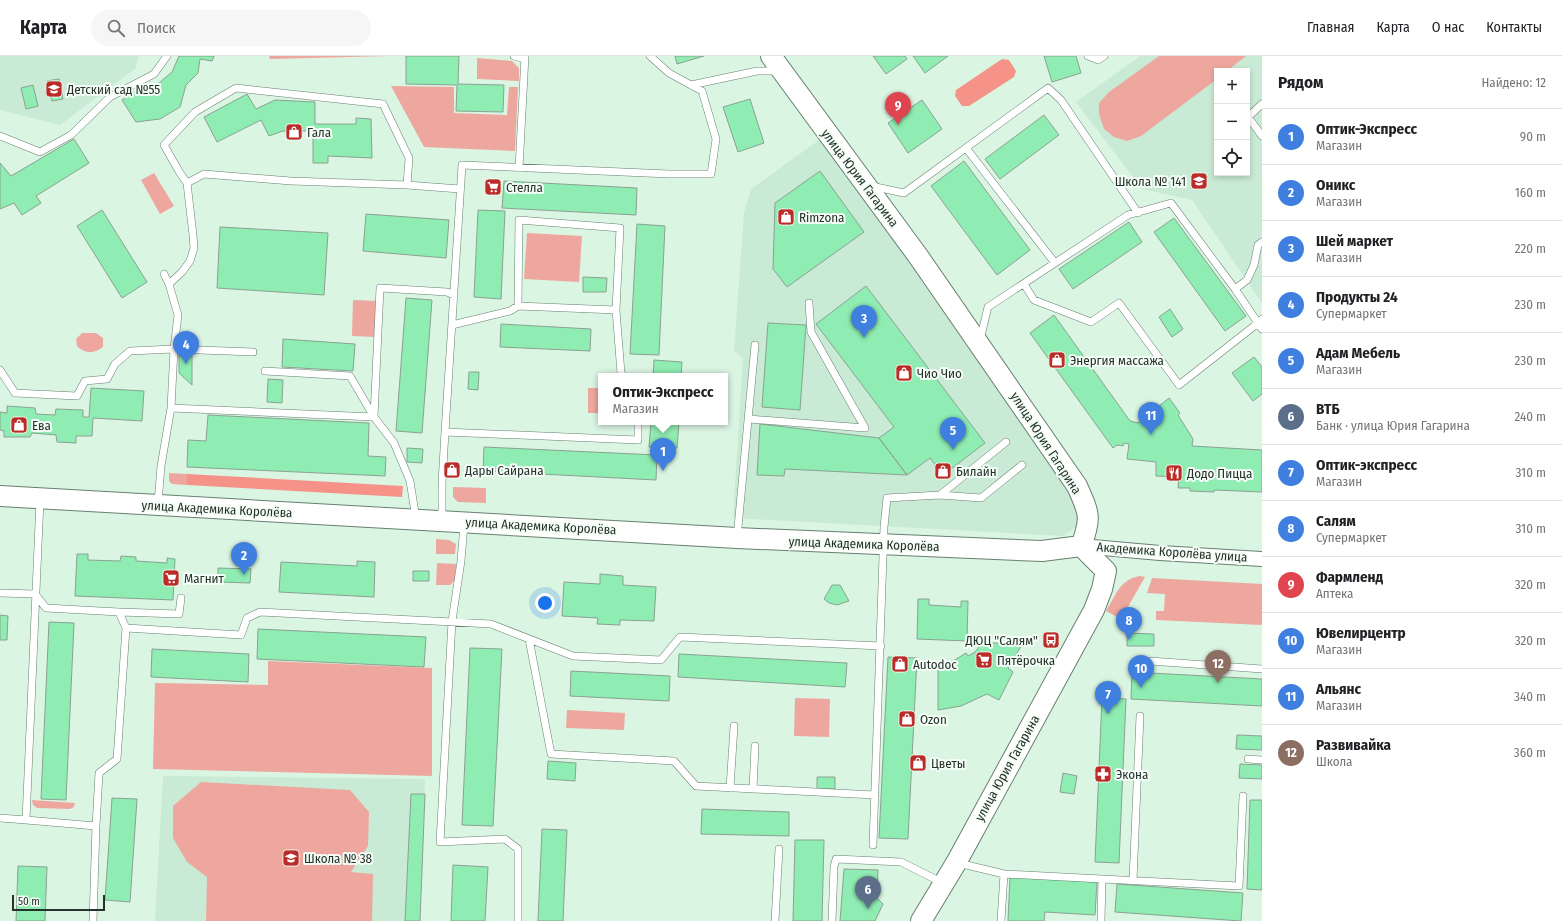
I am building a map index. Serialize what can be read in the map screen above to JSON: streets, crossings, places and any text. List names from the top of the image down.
{
  "streets": {
    "street": ["улица Юрия Гагарина", "улица Академика Королёва", "Академика Королёва улица"]
  },
  "crossings": [
    ["улица Юрия Гагарина", "улица Академика Королёва"],
    ["улица Юрия Гагарина", "Академика Королёва улица"],
    ["улица Академика Королёва", "Академика Королёва улица"]
  ],
  "places": {
    "school or university": ["Детский сад №55", "Школа № 141", "Школа № 38"],
    "shop": [
      "Гала",
      "Rimzona",
      "Энергия массажа",
      "Чио Чио",
      "Ева",
      "Дары Сайрана",
      "Билайн",
      "Autodoc",
      "Ozon",
      "Цветы"
    ],
    "supermarket": ["Стелла", "Магнит", "Пятёрочка"],
    "restaurant": ["Додо Пицца"],
    "bus stop": ["ДЮЦ \"Салям\""],
    "pharmacy": ["Экона"]
  },
  "scale_bar": "50 m",
  "page": {
    "header": "Карта",
    "search": "Поиск",
    "nav": [
      "Главная",
      "Карта",
      "О нас",
      "Контакты"
    ],
    "heading": ["Рядом", "Найдено: 12"],
    "map_buttons": ["+", "−"],
    "pins": [
      "9",
      "3",
      "4",
      "11",
      "5",
      "1",
      "2",
      "8",
      "12",
      "10",
      "7",
      "6"
    ],
    "list": [
      {
        "mark": "1",
        "name": "Оптик-Экспресс",
        "note": "Магазин",
        "value": "90 m"
      },
      {
        "mark": "2",
        "name": "Оникс",
        "note": "Магазин",
        "value": "160 m"
      },
      {
        "mark": "3",
        "name": "Шей маркет",
        "note": "Магазин",
        "value": "220 m"
      },
      {
        "mark": "4",
        "name": "Продукты 24",
        "note": "Супермаркет",
        "value": "230 m"
      },
      {
        "mark": "5",
        "name": "Адам Мебель",
        "note": "Магазин",
        "value": "230 m"
      },
      {
        "mark": "6",
        "name": "ВТБ",
        "note": "Банк · улица Юрия Гагарина",
        "value": "240 m"
      },
      {
        "mark": "7",
        "name": "Оптик-экспресс",
        "note": "Магазин",
        "value": "310 m"
      },
      {
        "mark": "8",
        "name": "Салям",
        "note": "Супермаркет",
        "value": "310 m"
      },
      {
        "mark": "9",
        "name": "Фармленд",
        "note": "Аптека",
        "value": "320 m"
      },
      {
        "mark": "10",
        "name": "Ювелирцентр",
        "note": "Магазин",
        "value": "320 m"
      },
      {
        "mark": "11",
        "name": "Альянс",
        "note": "Магазин",
        "value": "340 m"
      },
      {
        "mark": "12",
        "name": "Развивайка",
        "note": "Школа",
        "value": "360 m"
      }
    ],
    "popup": ["Оптик-Экспресс", "Магазин"],
    "scale": "50 m"
  }
}
